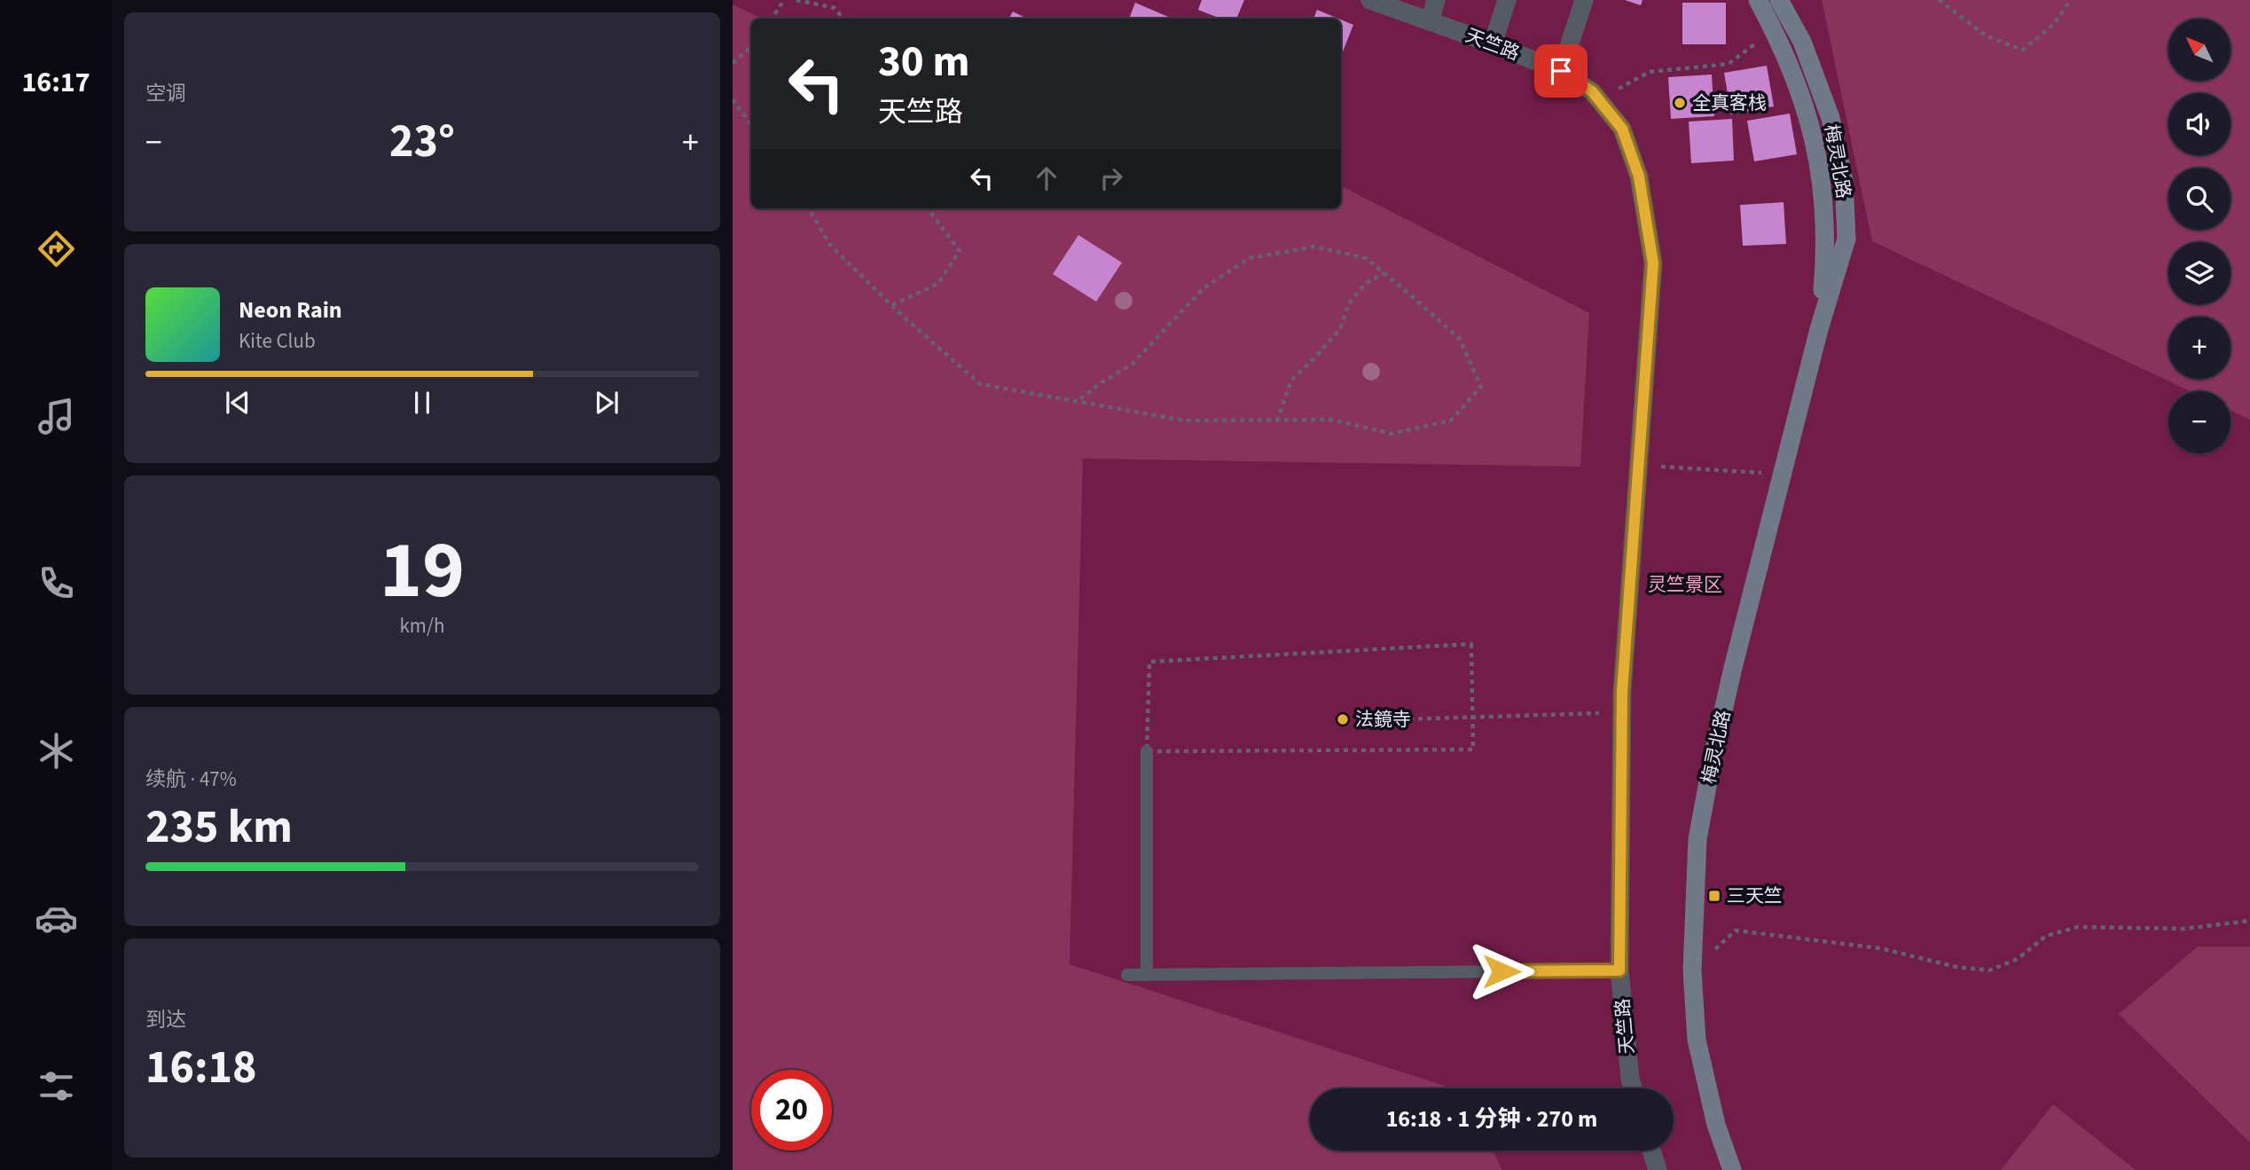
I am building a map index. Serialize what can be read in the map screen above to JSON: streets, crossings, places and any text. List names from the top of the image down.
{
  "streets": {
    "main road": ["梅灵北路"],
    "street": ["天竺路"]
  },
  "parks": ["灵竺景区"],
  "places": {
    "other": ["全真客栈", "法鏡寺"],
    "transit": ["三天竺"]
  },
  "north": "top left",
  "page": {
    "tabs": "16:17",
    "tile": [
      "空调",
      ["19", "km/h"],
      ["续航 · 47%", "235 km"],
      ["到达", "16:18"]
    ],
    "map_buttons": ["+", "−"],
    "turn": ["30 m", "天竺路"],
    "heat": ["−", "23°", "+"],
    "song": ["Neon Rain", "Kite Club"],
    "limit": "20",
    "trip": "16:18 · 1 分钟 · 270 m"
  }
}
